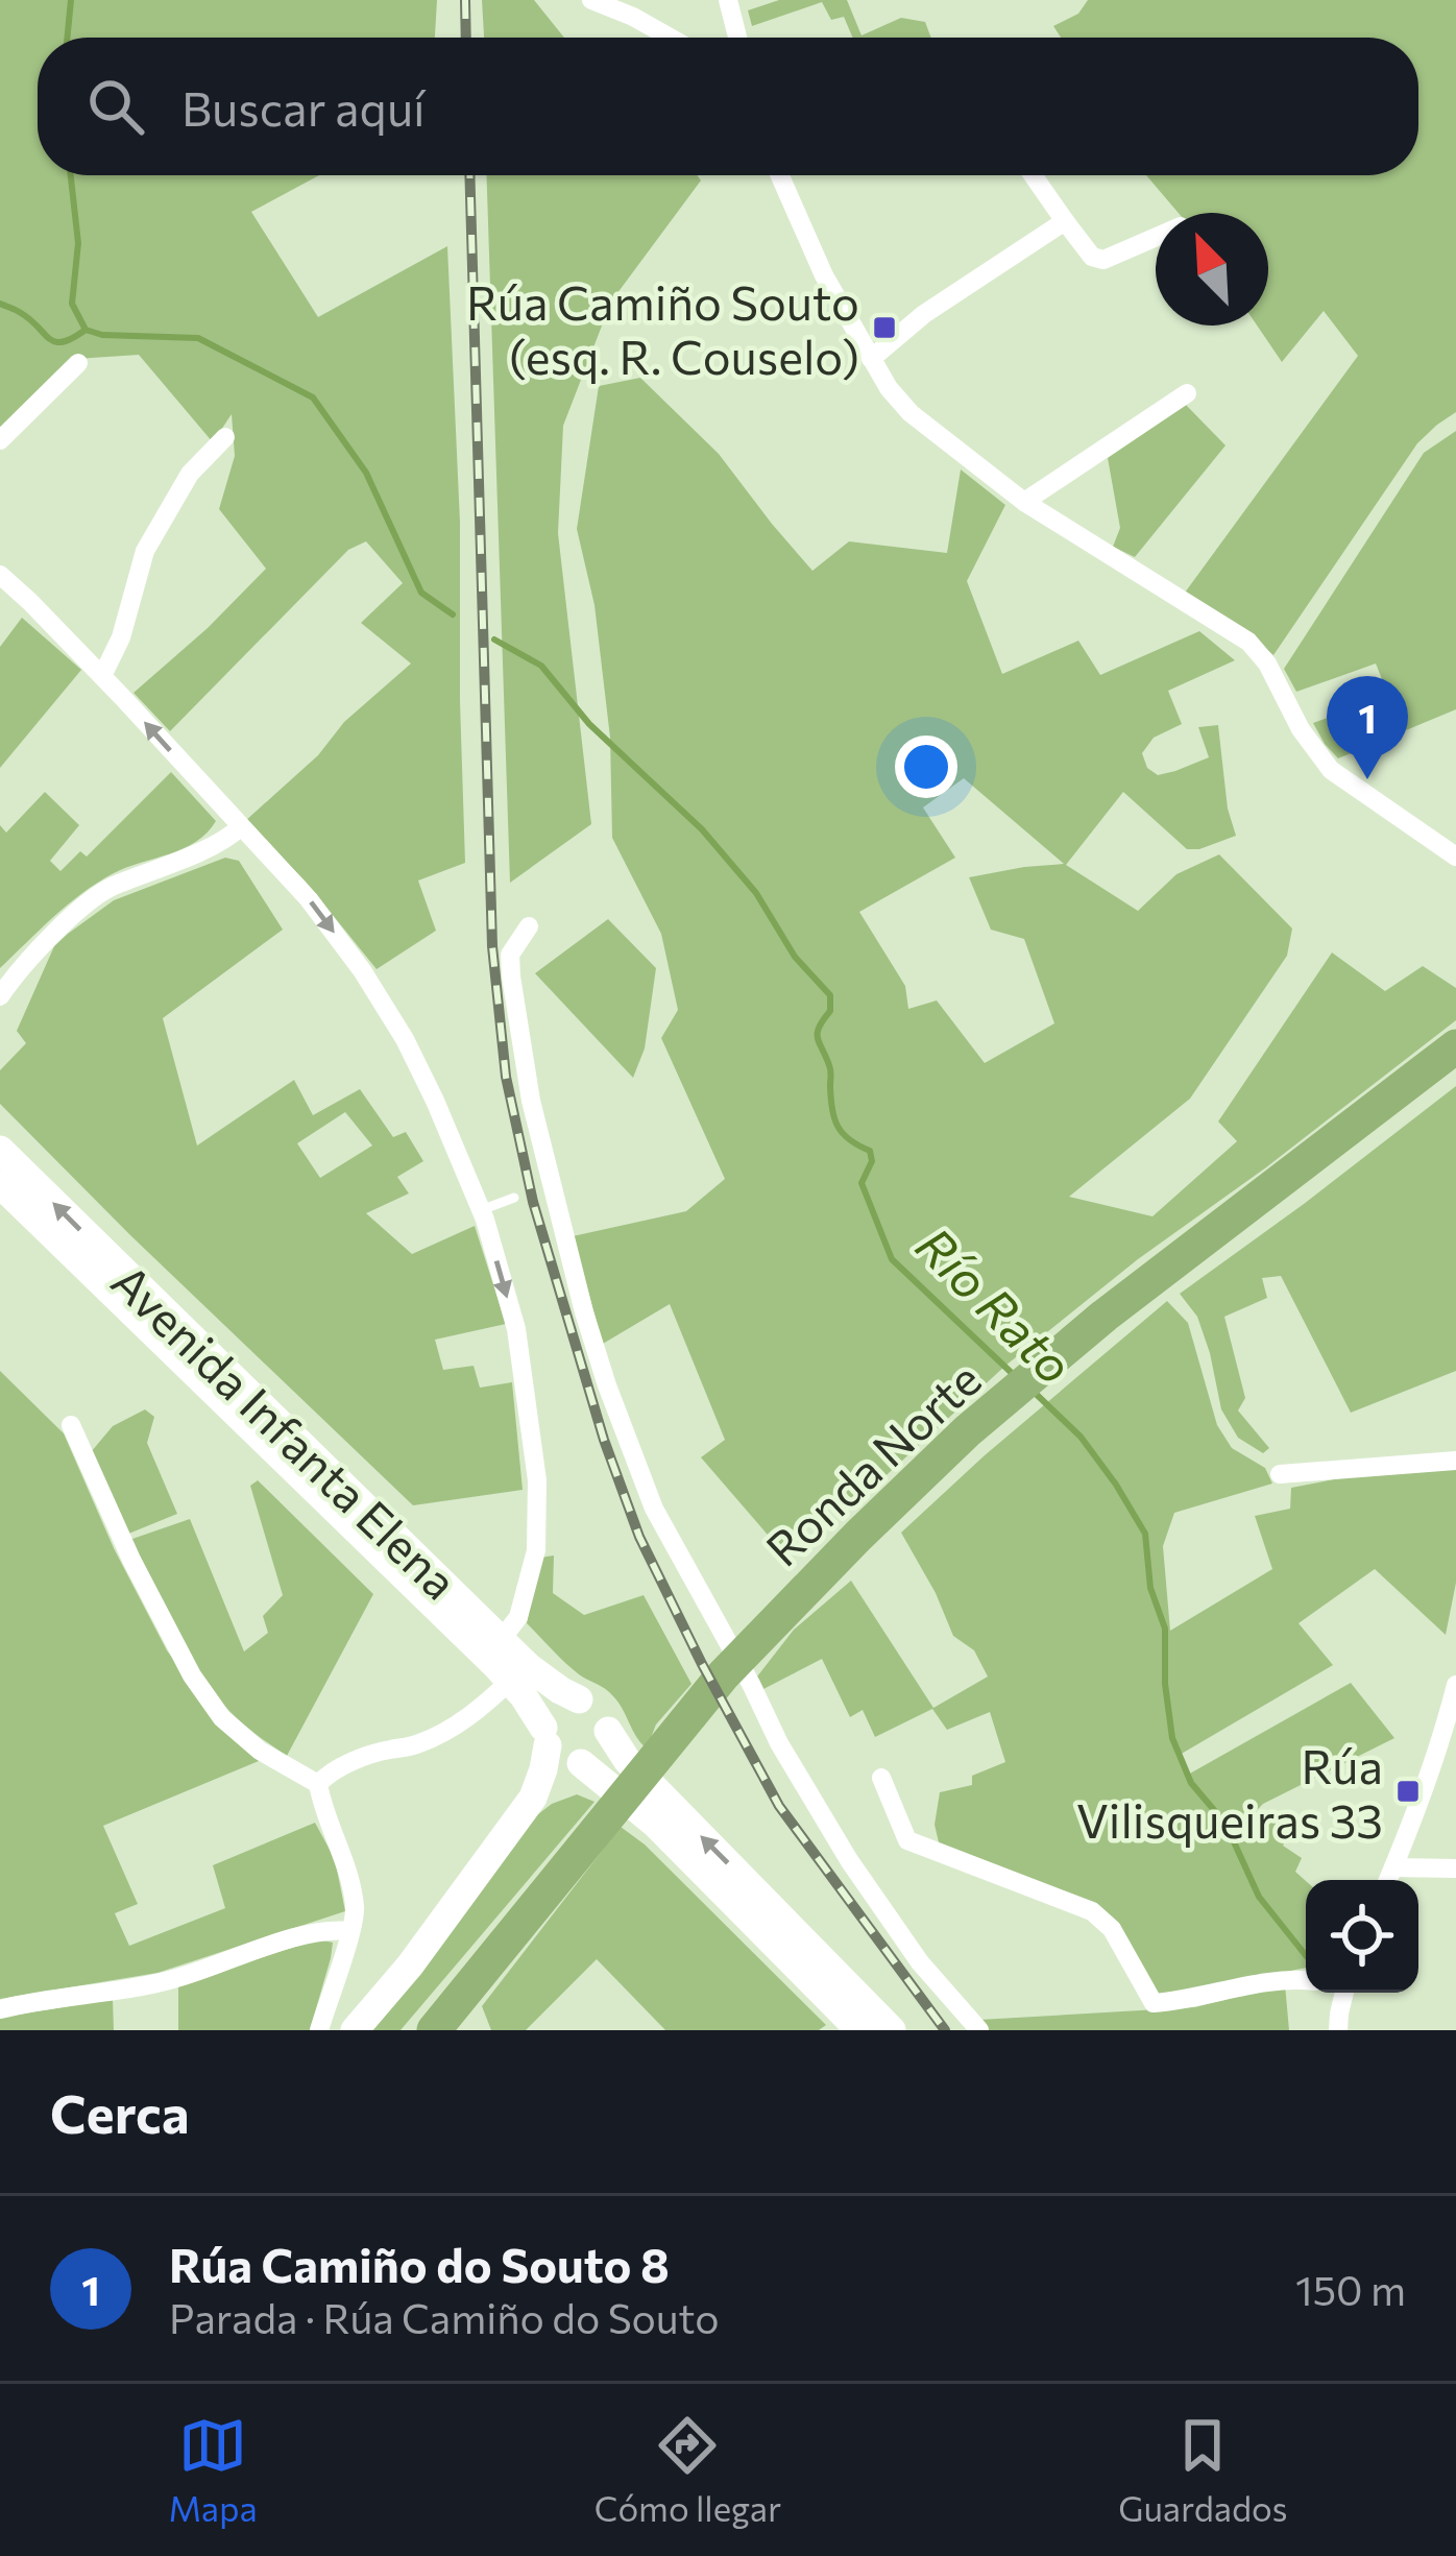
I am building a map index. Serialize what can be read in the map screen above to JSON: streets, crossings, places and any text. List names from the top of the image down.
{
  "streets": {
    "highway": ["Ronda Norte"],
    "street": ["Avenida Infanta Elena"]
  },
  "water": ["Río Rato"],
  "places": {
    "transit": ["Rúa Camiño Souto (esq. R. Couselo)", "Rúa Vilisqueiras 33"]
  },
  "north": "top left",
  "page": {
    "search": "Buscar aquí",
    "pins": "1",
    "heading": "Cerca",
    "list": [
      {
        "mark": "1",
        "name": "Rúa Camiño do Souto 8",
        "note": "Parada · Rúa Camiño do Souto",
        "value": "150 m"
      }
    ],
    "nav": ["Mapa", "Cómo llegar", "Guardados"]
  }
}
